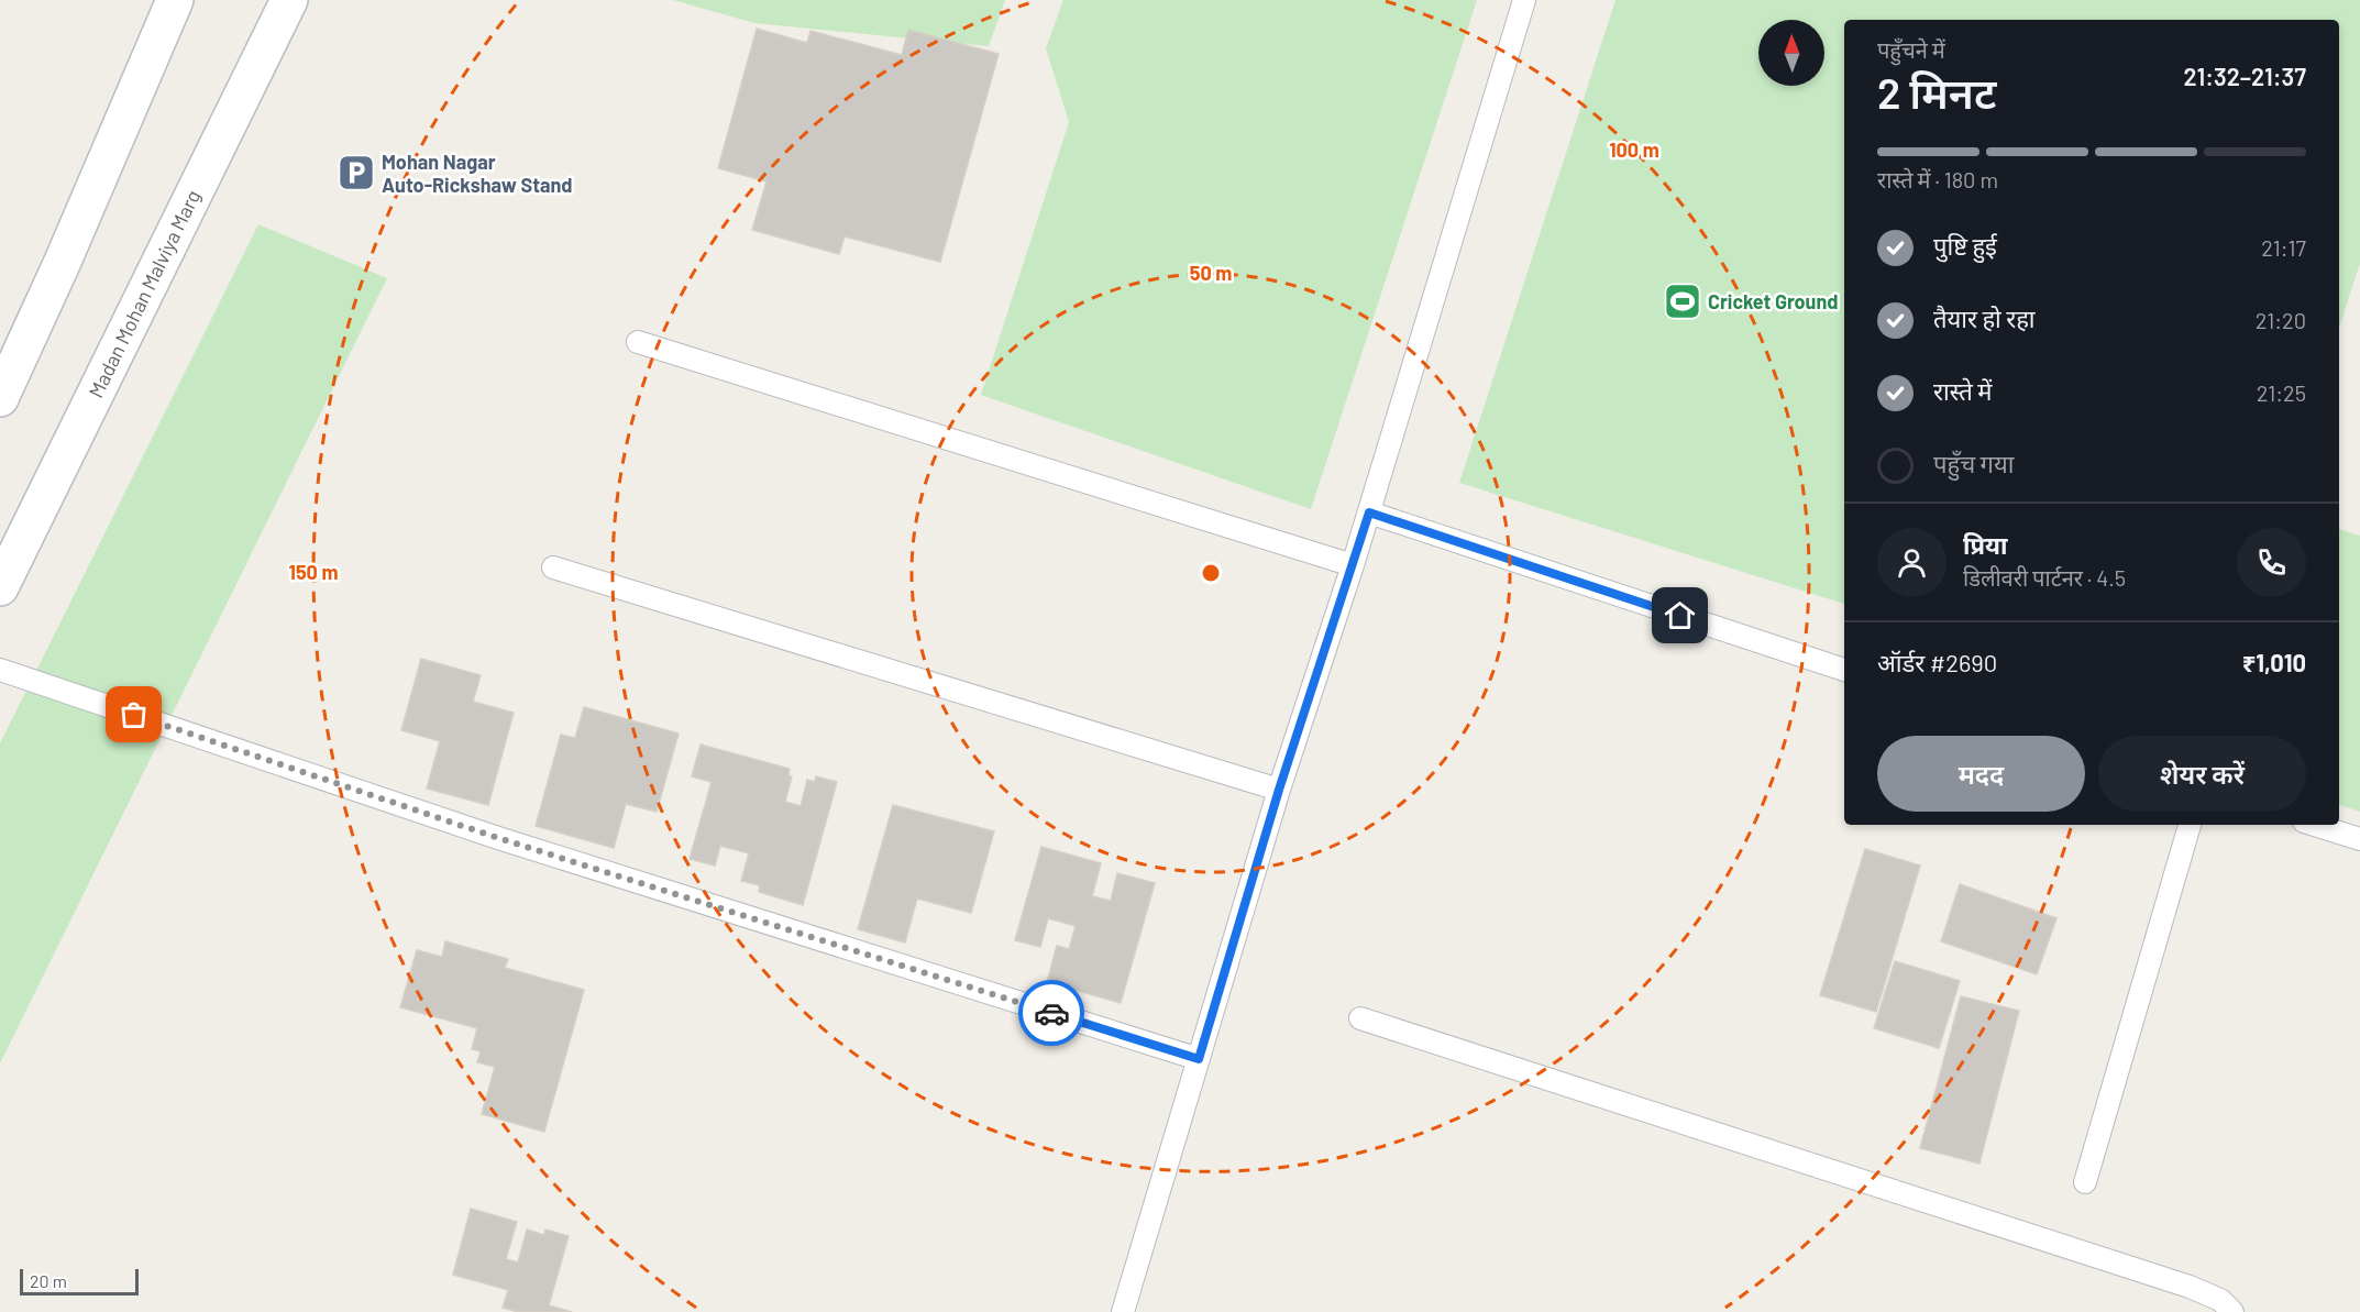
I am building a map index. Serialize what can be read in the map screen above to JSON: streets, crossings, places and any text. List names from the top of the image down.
{
  "streets": {
    "main road": ["Madan Mohan Malviya Marg"]
  },
  "places": {
    "parking": ["Mohan Nagar Auto-Rickshaw Stand"],
    "sports": ["Cricket Ground"]
  },
  "scale_bar": "20 m",
  "north": "top",
  "page": {
    "heading": ["2 मिनट", "पहुँचने में", "21:32–21:37"],
    "panel": [
      "प्रिया",
      "डिलीवरी पार्टनर · 4.5",
      "ऑर्डर #2690",
      "₹1,010"
    ],
    "bar": "रास्ते में · 180 m",
    "list": [
      ["पुष्टि हुई", "21:17"],
      ["तैयार हो रहा", "21:20"],
      ["रास्ते में", "21:25"],
      "पहुँच गया"
    ],
    "buttons": ["मदद", "शेयर करें"],
    "scale": "20 m"
  },
  "rings": ["100 m", "50 m", "150 m"]
}
